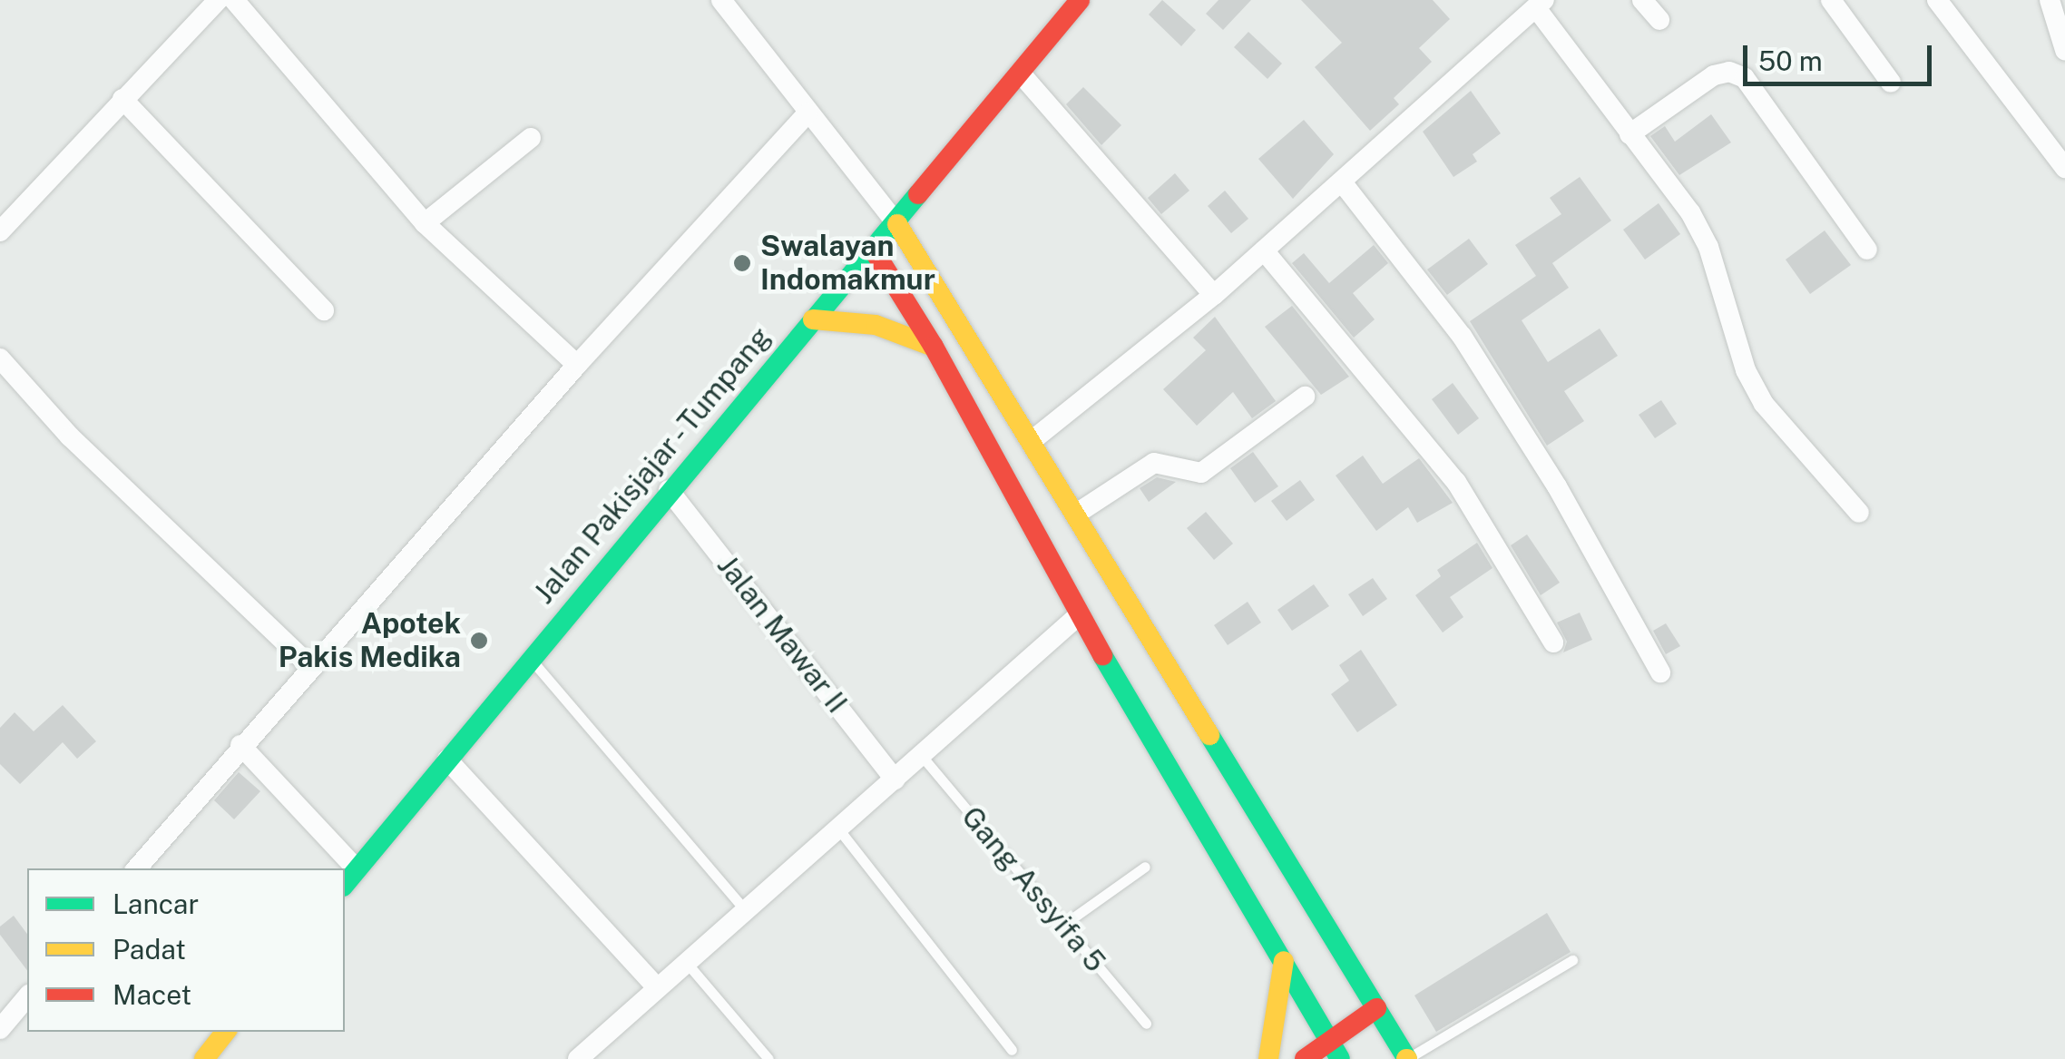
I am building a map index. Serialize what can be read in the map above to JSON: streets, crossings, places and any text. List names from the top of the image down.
{
  "streets": {
    "main road": ["Jalan Pakisjajar - Tumpang"],
    "street": ["Jalan Mawar II"],
    "lane": ["Gang Assyifa 5"]
  },
  "crossings": [
    ["Jalan Pakisjajar - Tumpang", "Jalan Mawar II"]
  ],
  "places": ["Swalayan Indomakmur", "Apotek Pakis Medika"],
  "legend": ["Lancar", "Padat", "Macet"],
  "scale_bar": "50 m"
}
